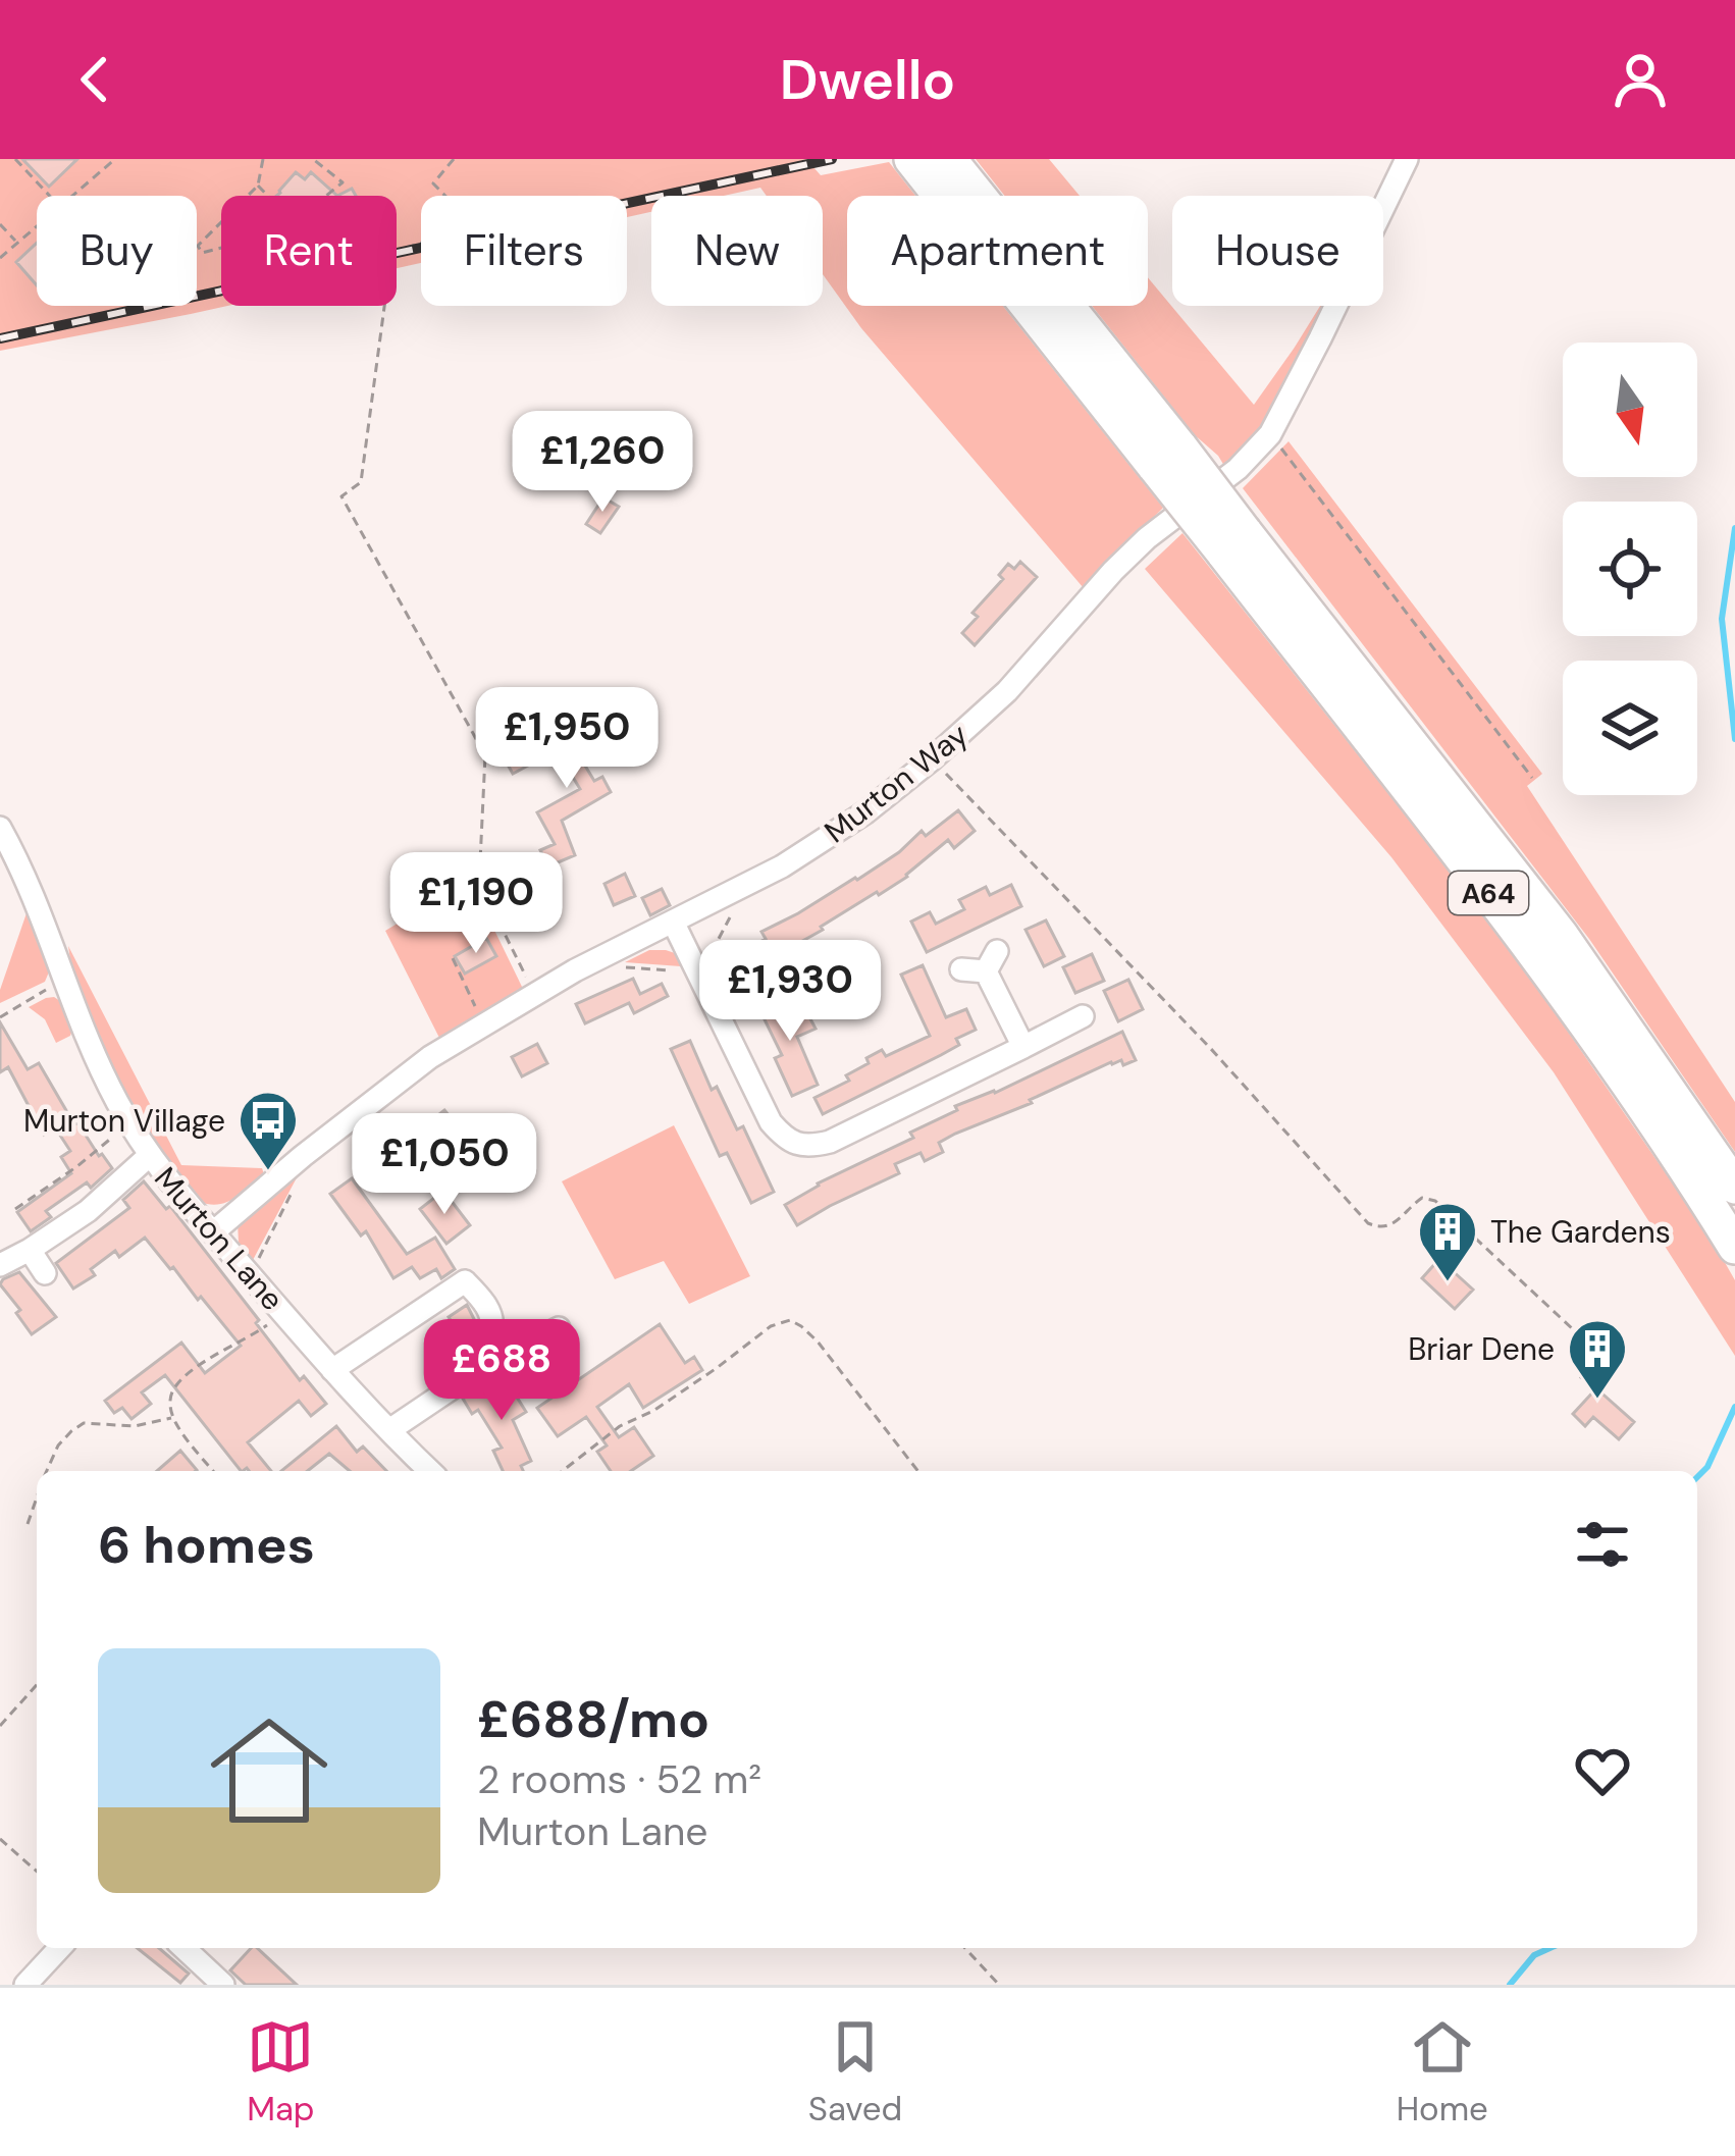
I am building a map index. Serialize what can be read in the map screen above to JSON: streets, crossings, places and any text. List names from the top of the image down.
{
  "streets": {
    "highway": ["A64"],
    "street": ["Murton Way", "Murton Lane"]
  },
  "crossings": [
    ["Murton Way", "Murton Lane"]
  ],
  "places": {
    "bus stop": ["Murton Village"],
    "building": ["The Gardens", "Briar Dene"]
  },
  "north": "bottom",
  "page": {
    "header": "Dwello",
    "chip": [
      "Buy",
      "Rent",
      "Filters",
      "New",
      "Apartment",
      "House"
    ],
    "price": [
      "£1,260",
      "£1,950",
      "£1,190",
      "£1,930",
      "£1,050",
      "£688"
    ],
    "heading": "6 homes",
    "list": [
      {
        "name": "£688/mo",
        "note": "2 rooms · 52 m² · Murton Lane"
      }
    ],
    "tabs": ["Map", "Saved", "Home"]
  }
}
